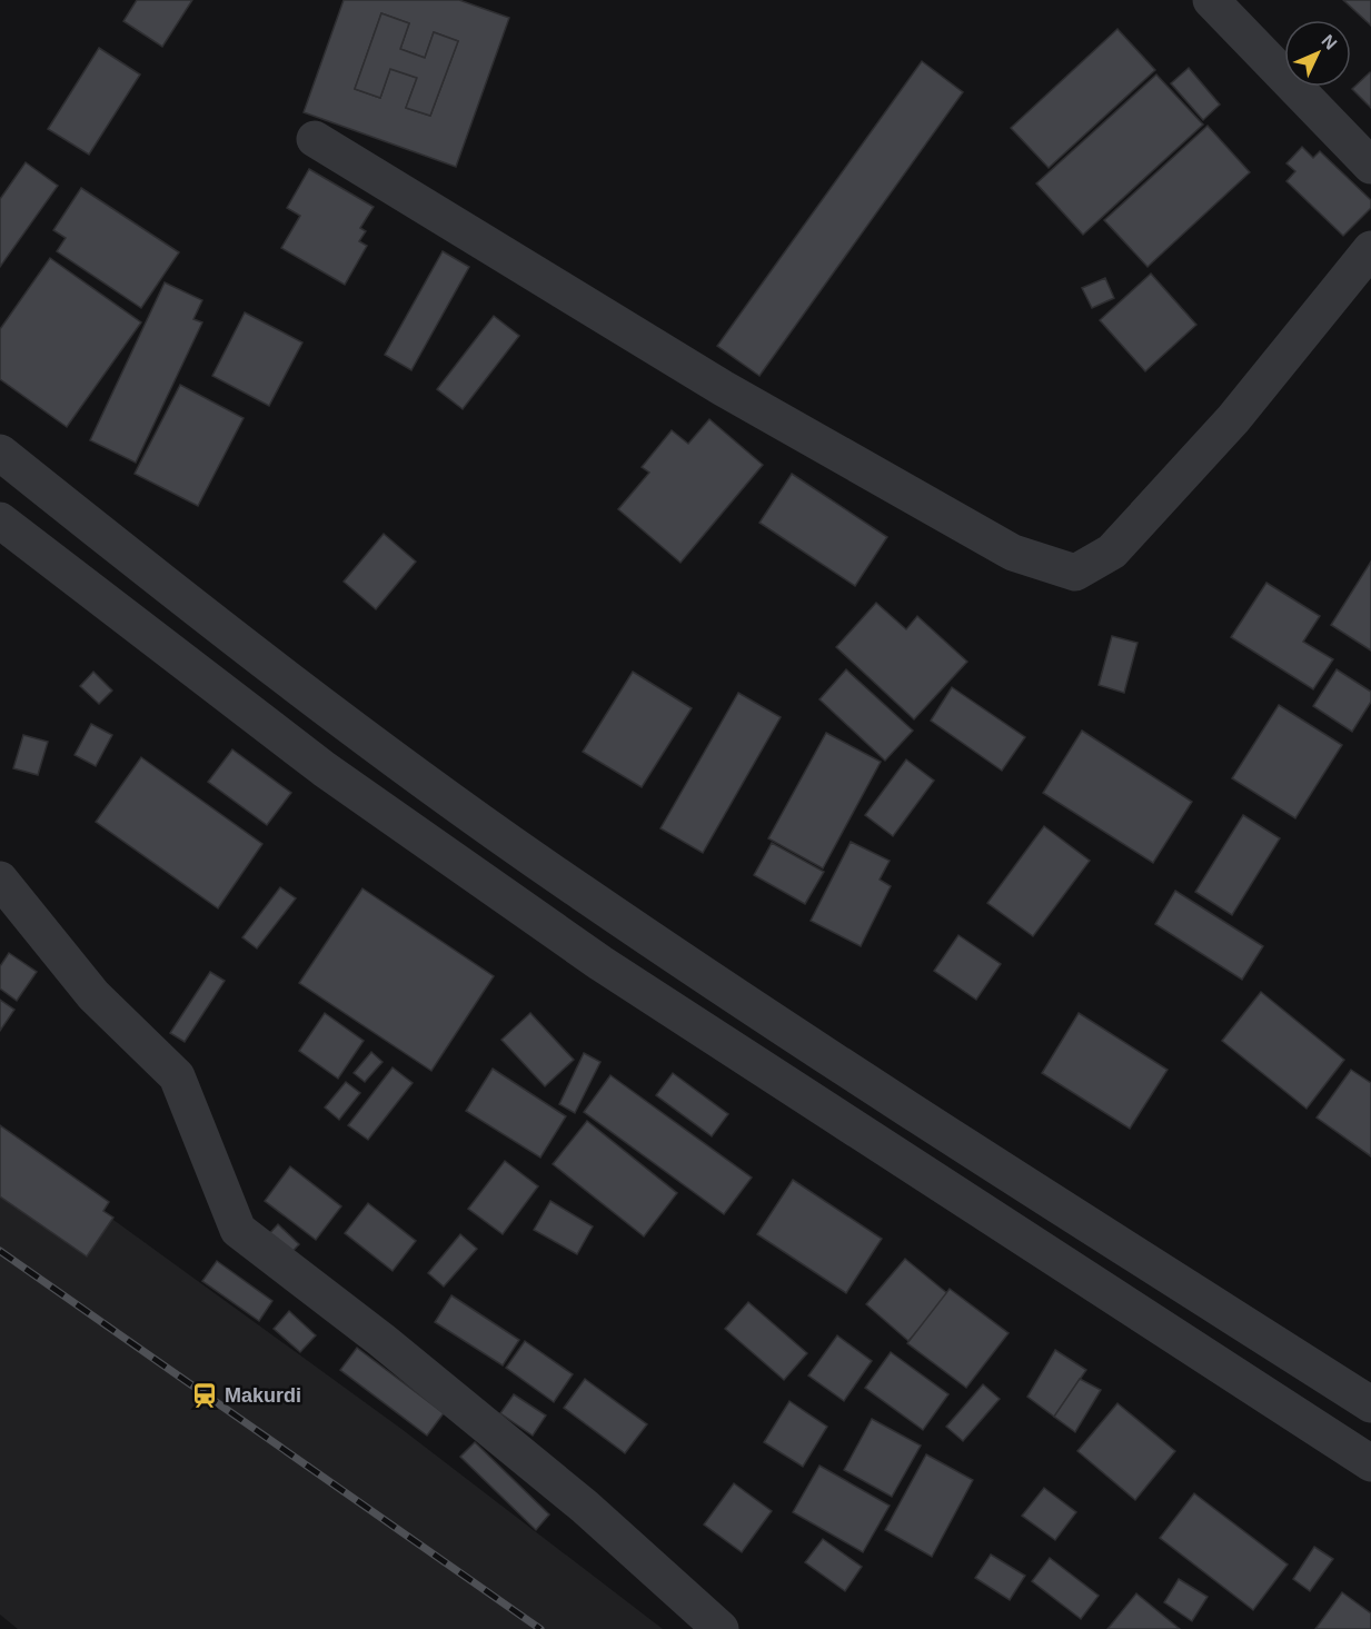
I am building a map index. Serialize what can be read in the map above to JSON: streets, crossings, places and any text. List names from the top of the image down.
{
  "places": {
    "station": ["Makurdi"]
  },
  "north": "top right"
}
